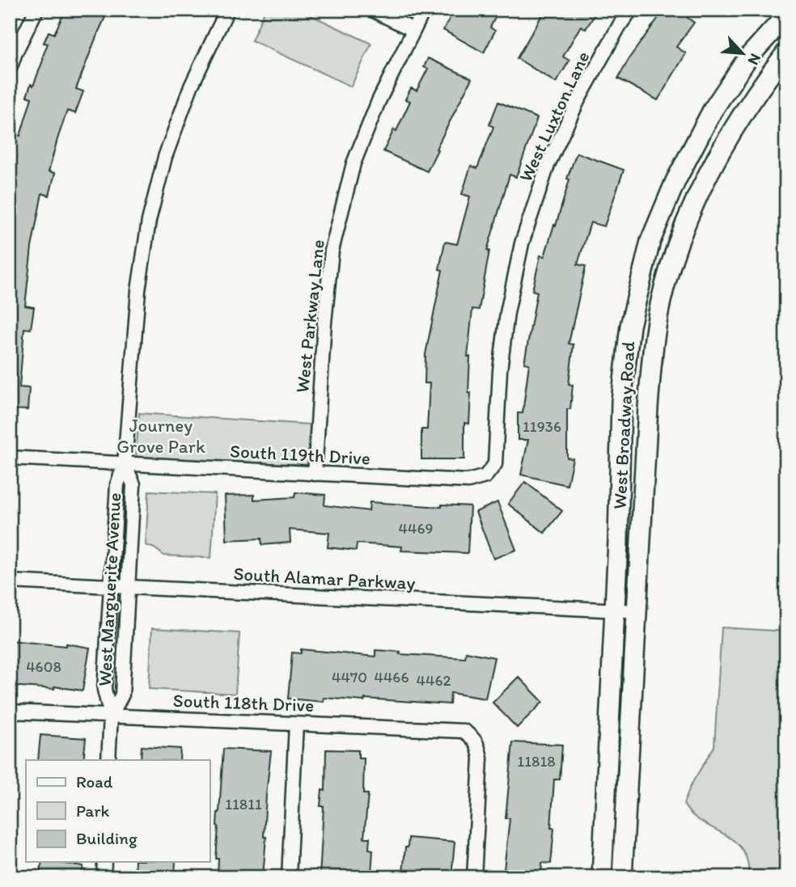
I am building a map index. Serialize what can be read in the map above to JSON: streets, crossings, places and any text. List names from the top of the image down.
{
  "streets": {
    "main road": ["West Broadway Road"],
    "street": [
      "West Luxton Lane",
      "West Parkway Lane",
      "South 119th Drive",
      "South Alamar Parkway",
      "West Marguerite Avenue",
      "South 118th Drive"
    ]
  },
  "crossings": [
    ["West Luxton Lane", "South 119th Drive"],
    ["West Parkway Lane", "South 119th Drive"],
    ["West Broadway Road", "South Alamar Parkway"],
    ["South 119th Drive", "West Marguerite Avenue"],
    ["South Alamar Parkway", "West Marguerite Avenue"],
    ["West Marguerite Avenue", "South 118th Drive"]
  ],
  "parks": ["Journey Grove Park"],
  "house_numbers": [
    "11936",
    "4469",
    "4608",
    "4470",
    "4466",
    "4462",
    "11818",
    "11811"
  ],
  "legend": ["Road", "Park", "Building"],
  "north": "bottom right"
}
